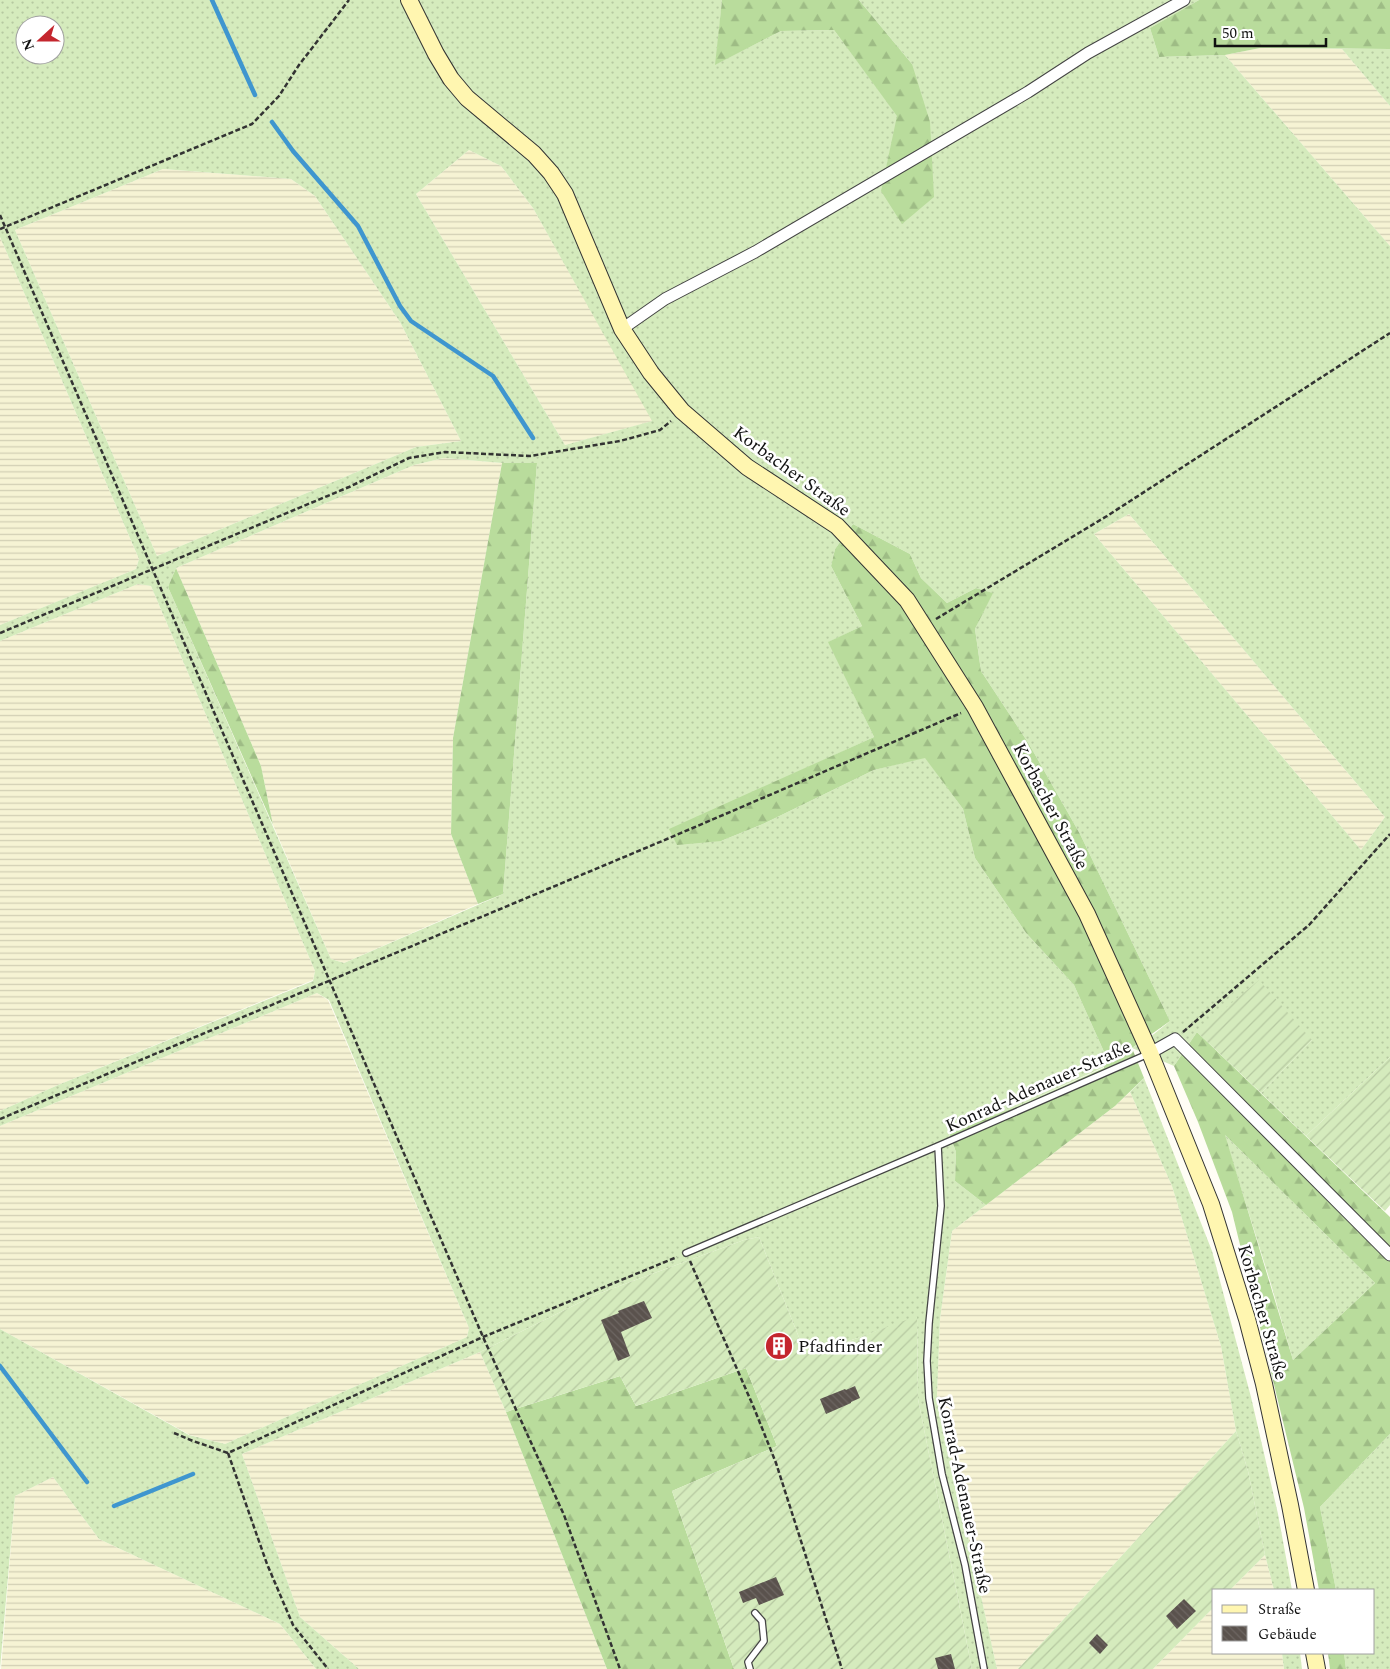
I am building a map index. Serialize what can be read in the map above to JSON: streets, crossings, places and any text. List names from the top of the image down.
{
  "streets": {
    "street": ["Korbacher Straße"],
    "lane": ["Konrad-Adenauer-Straße"]
  },
  "crossings": [
    ["Korbacher Straße", "Konrad-Adenauer-Straße"]
  ],
  "places": {
    "building": ["Pfadfinder"]
  },
  "legend": ["Straße", "Gebäude"],
  "scale_bar": "50 m",
  "north": "left"
}
